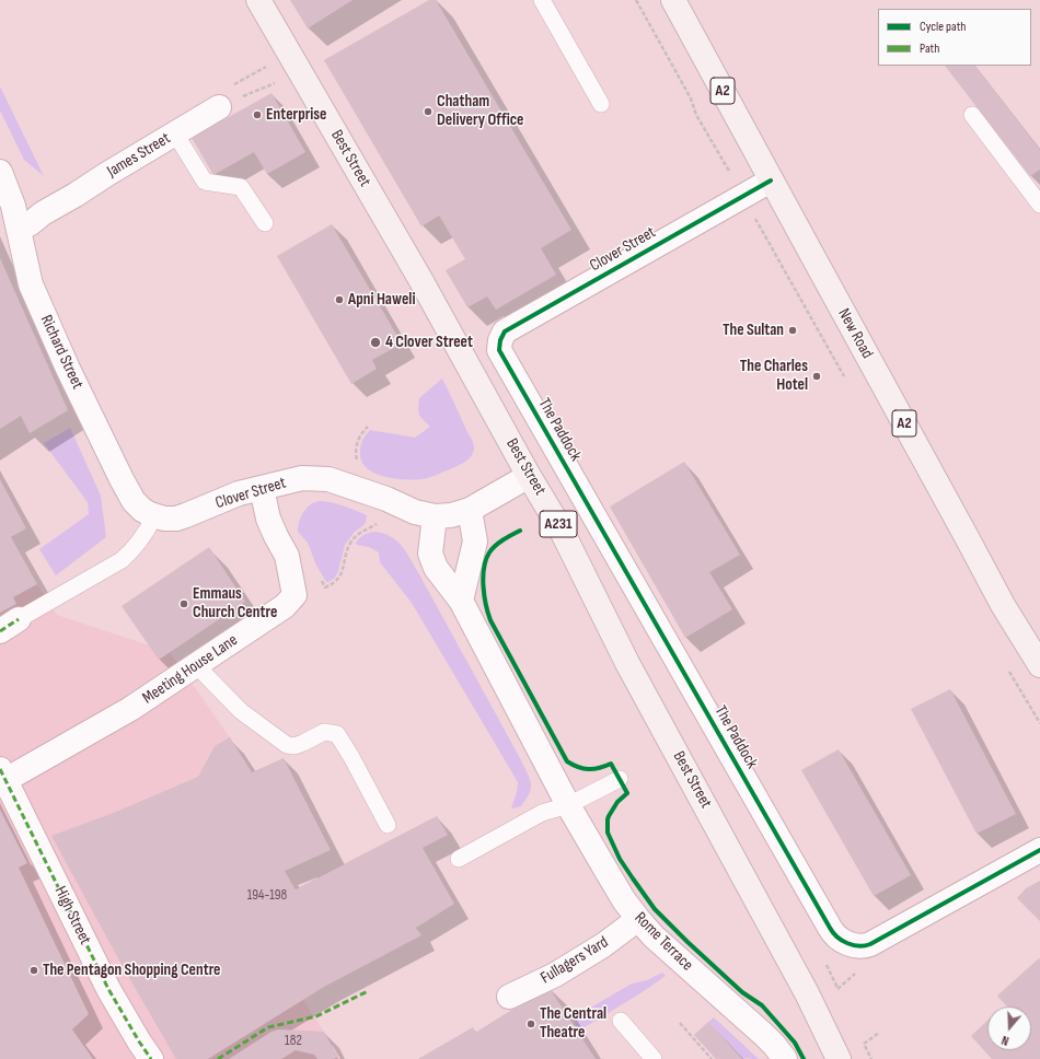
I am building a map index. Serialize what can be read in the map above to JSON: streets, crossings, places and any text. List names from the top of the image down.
{
  "streets": {
    "main road": [
      "A2",
      "Best Street",
      "New Road",
      "A231"
    ],
    "street": [
      "James Street",
      "Clover Street",
      "Richard Street",
      "The Paddock",
      "Meeting House Lane",
      "High Street",
      "Rome Terrace",
      "Fullagers Yard"
    ]
  },
  "crossings": [
    ["James Street", "Richard Street"],
    ["Best Street", "Clover Street"],
    ["Clover Street", "New Road"],
    ["Clover Street", "Richard Street"],
    ["Clover Street", "The Paddock"],
    ["Clover Street", "Meeting House Lane"],
    ["Clover Street", "Rome Terrace"],
    ["Meeting House Lane", "High Street"],
    ["Rome Terrace", "Fullagers Yard"]
  ],
  "places": [
    "Chatham Delivery Office",
    "Enterprise",
    "Apni Haweli",
    "The Sultan",
    "4 Clover Street",
    "The Charles Hotel",
    "Emmaus Church Centre",
    "The Pentagon Shopping Centre",
    "The Central Theatre"
  ],
  "house_numbers": ["194-198", "182"],
  "legend": ["Cycle path", "Path"],
  "north": "bottom"
}
